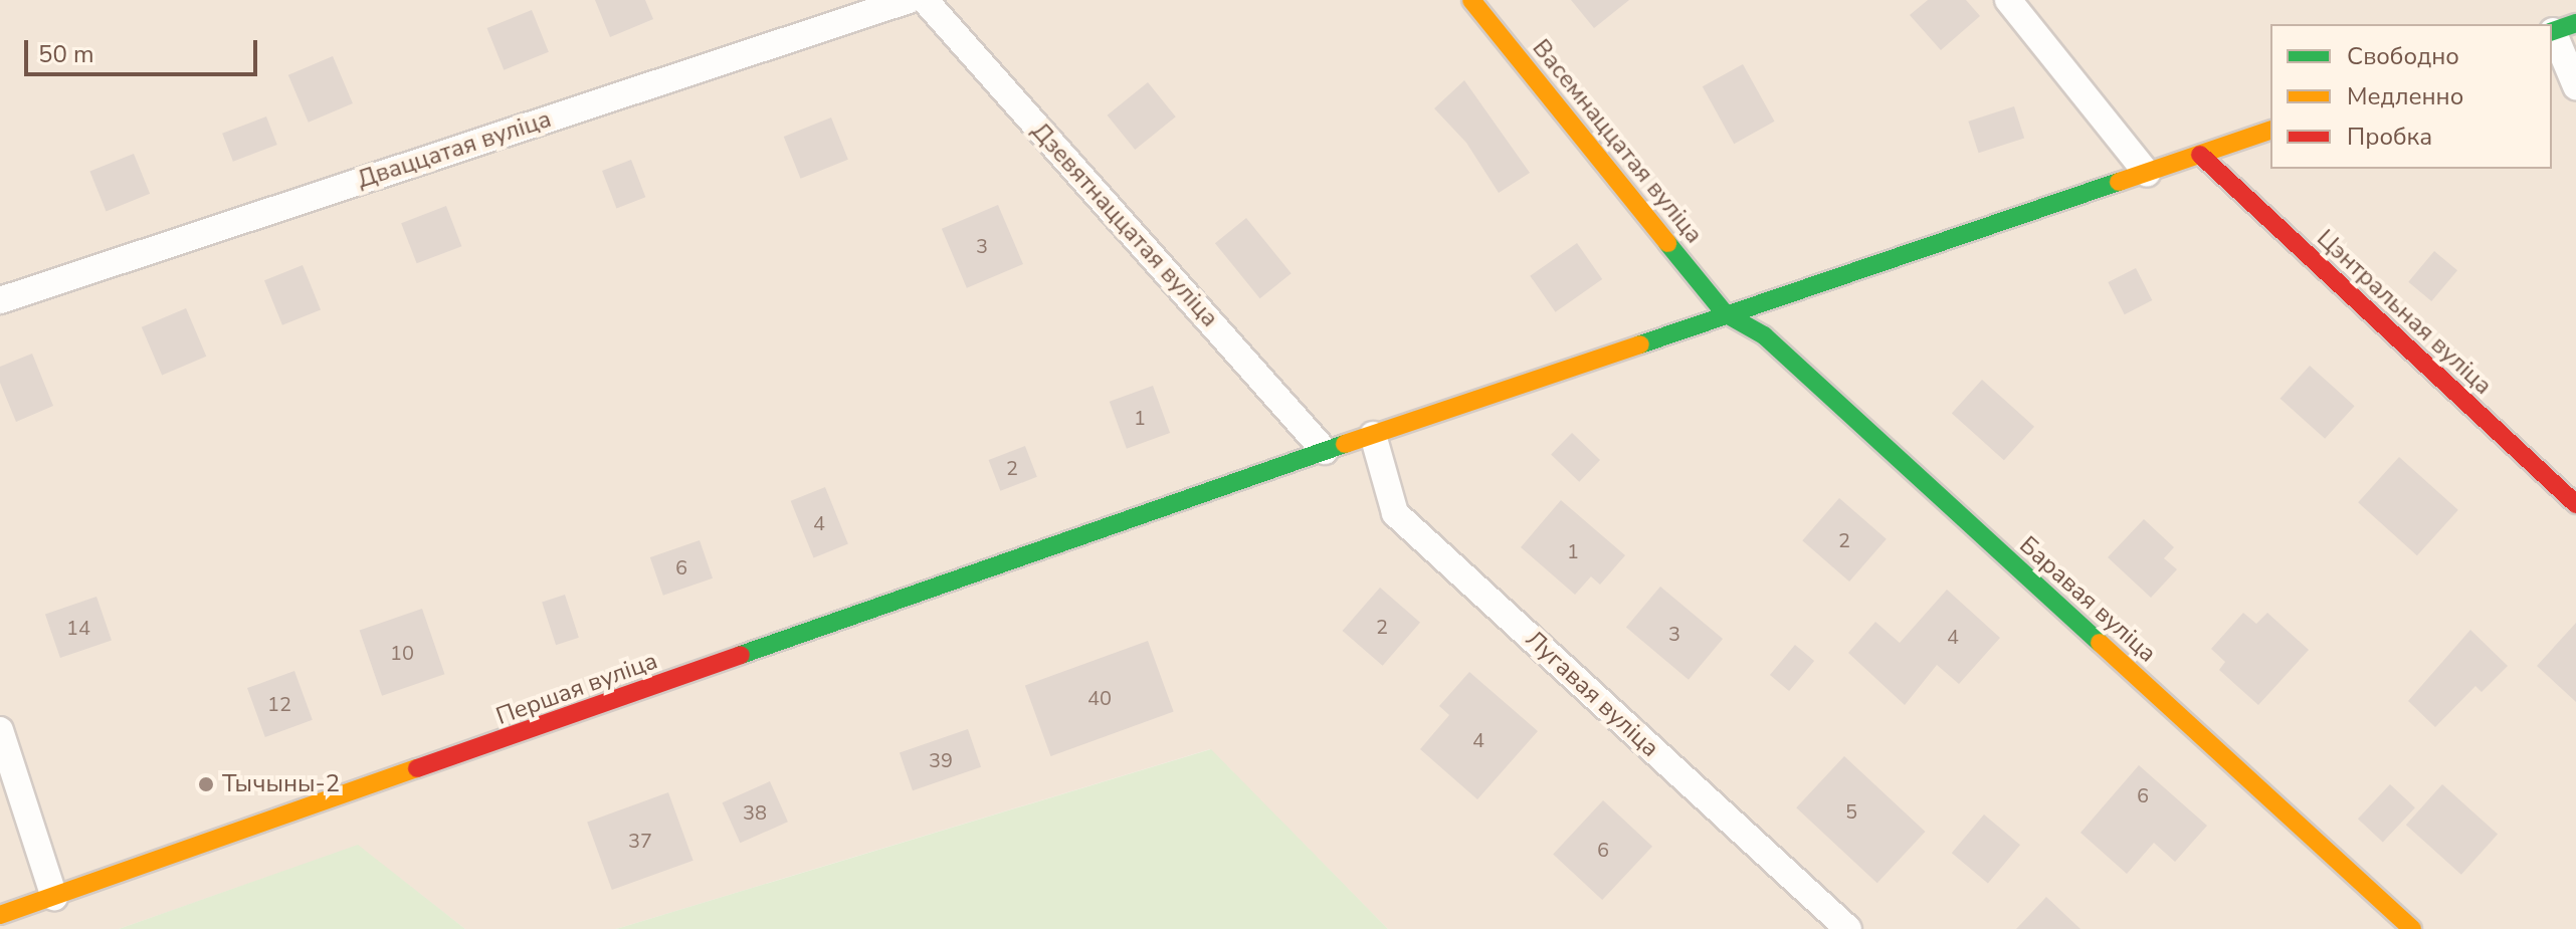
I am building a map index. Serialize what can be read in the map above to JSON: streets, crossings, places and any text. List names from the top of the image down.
{
  "streets": {
    "main road": [
      "Васемнаццатая вуліца",
      "Цэнтральная вуліца",
      "Баравая вуліца",
      "Першая вуліца"
    ],
    "street": ["Дваццатая вуліца", "Дзевятнаццатая вуліца", "Лугавая вуліца"]
  },
  "crossings": [
    ["Васемнаццатая вуліца", "Баравая вуліца"],
    ["Васемнаццатая вуліца", "Першая вуліца"],
    ["Дзевятнаццатая вуліца", "Першая вуліца"],
    ["Цэнтральная вуліца", "Першая вуліца"],
    ["Баравая вуліца", "Першая вуліца"],
    ["Першая вуліца", "Лугавая вуліца"]
  ],
  "places": ["Тычыны-2"],
  "house_numbers": [
    "3",
    "1",
    "2",
    "4",
    "2",
    "1",
    "6",
    "2",
    "14",
    "3",
    "4",
    "10",
    "40",
    "12",
    "4",
    "39",
    "6",
    "5",
    "38",
    "37",
    "6"
  ],
  "legend": ["Свободно", "Медленно", "Пробка"],
  "scale_bar": "50 m"
}
